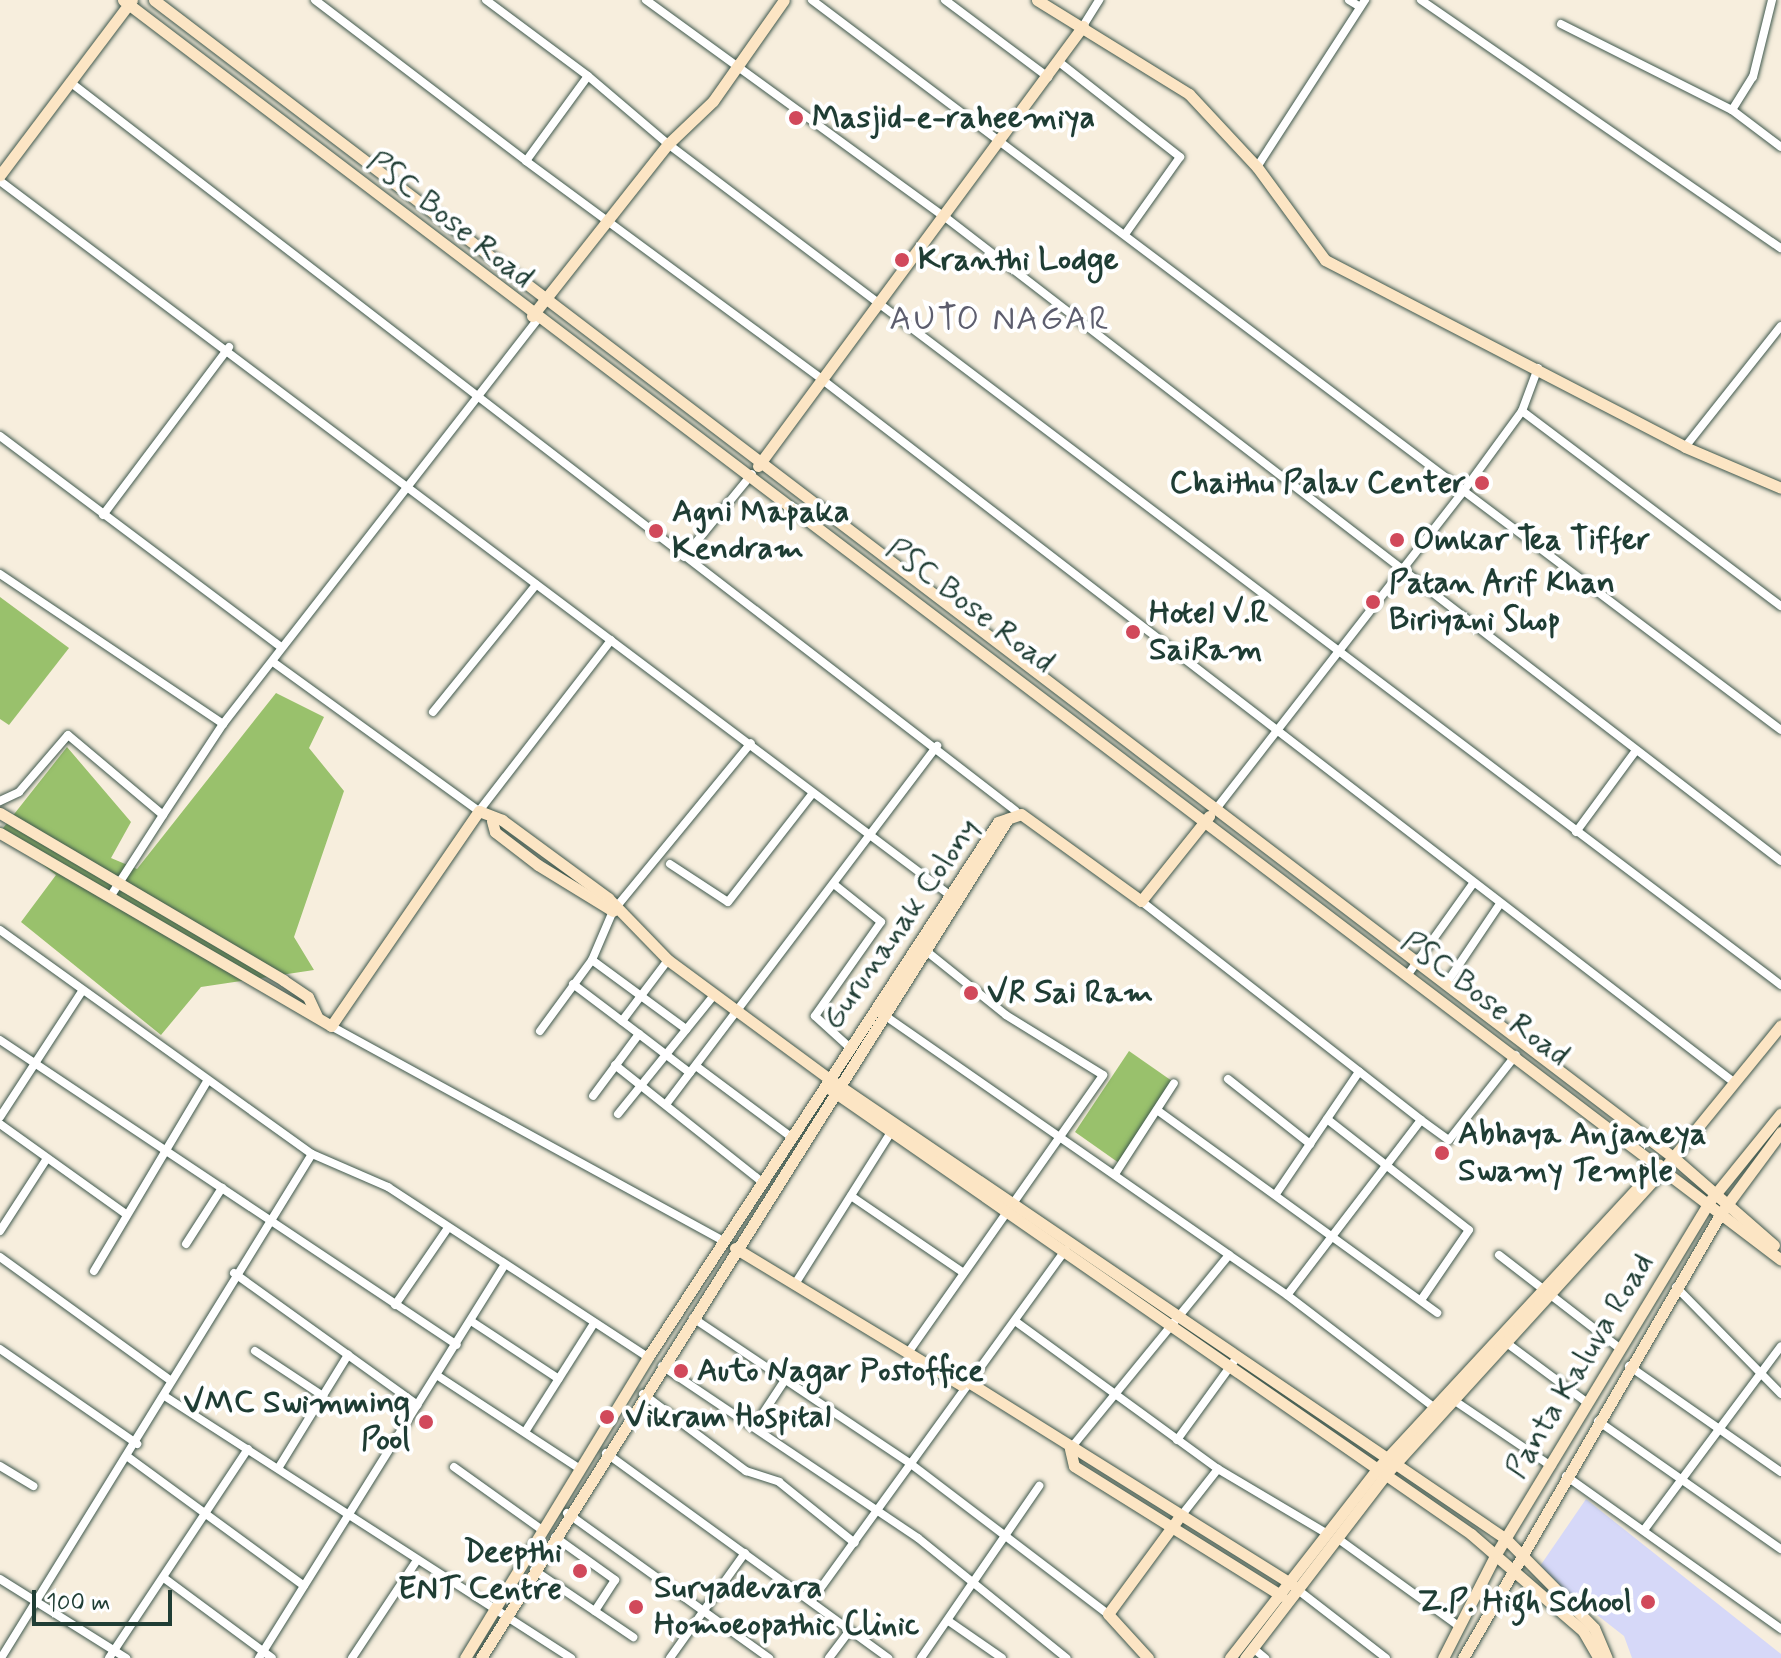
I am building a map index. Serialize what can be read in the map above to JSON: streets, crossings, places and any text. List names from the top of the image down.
{
  "streets": {
    "street": ["PSC Bose Road", "Gurunanak Colony", "Panta Kaluva Road"]
  },
  "crossings": [
    ["PSC Bose Road", "Panta Kaluva Road"]
  ],
  "districts": ["AUTO NAGAR"],
  "places": [
    "Masjid-e-raheemiya",
    "Kranthi Lodge",
    "Chaithu Palav Center",
    "Agni Mapaka Kendram",
    "Omkar Tea Tiffer",
    "Patan Arif Khan Biriyani Shop",
    "Hotel V.R SaiRam",
    "VR Sai Ram",
    "Abhaya Anjaneya Swamy Temple",
    "Auto Nagar Postoffice",
    "Vikram Hospital",
    "VMC Swimming Pool",
    "Deepthi ENT Centre",
    "Z.P. High School",
    "Suryadevara Homoeopathic Clinic"
  ],
  "scale_bar": "100 m"
}
